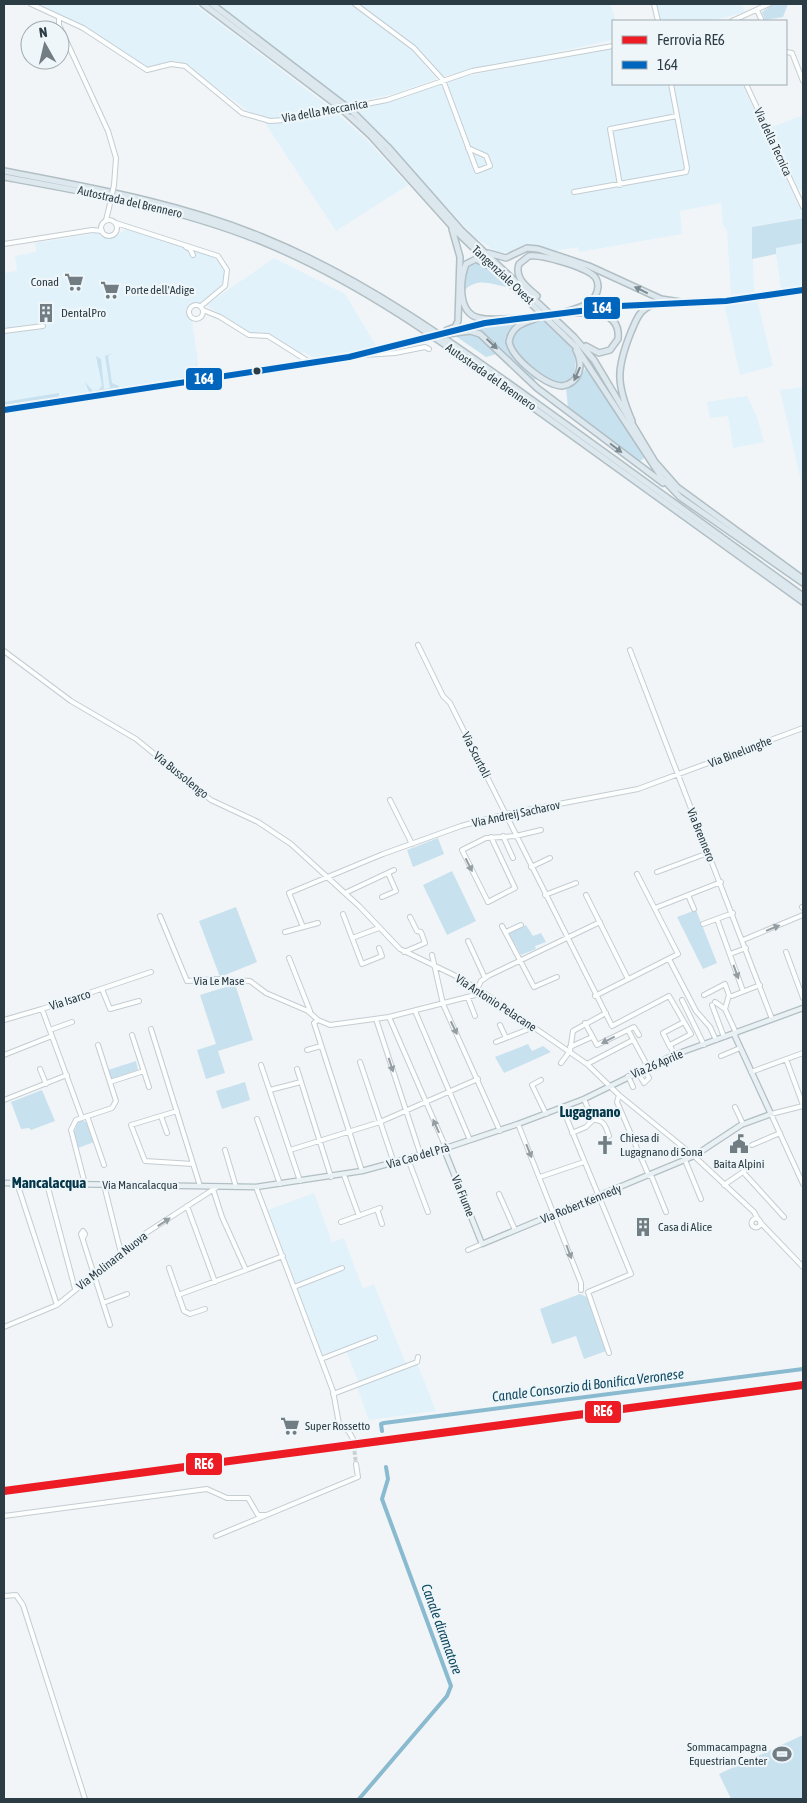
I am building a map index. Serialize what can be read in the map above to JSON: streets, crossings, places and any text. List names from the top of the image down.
{
  "streets": {
    "highway": ["Autostrada del Brennero", "Tangenziale Ovest"],
    "main road": [
      "Via 26 Aprile",
      "Via Cao del Prà",
      "Via Mancalacqua",
      "Via Fiume",
      "Via Robert Kennedy"
    ],
    "street": [
      "Via della Meccanica",
      "Via della Tecnica",
      "Via Binelunghe",
      "Via Scurtoli",
      "Via Bussolengo",
      "Via Andreij Sacharov",
      "Via Brennero",
      "Via Le Mase",
      "Via Isarco",
      "Via Antonio Pelacane",
      "Via Molinara Nuova"
    ]
  },
  "crossings": [
    ["Via Binelunghe", "Via Andreij Sacharov"],
    ["Via Binelunghe", "Via Brennero"],
    ["Via Scurtoli", "Via Andreij Sacharov"],
    ["Via Bussolengo", "Via Andreij Sacharov"],
    ["Via Bussolengo", "Via Antonio Pelacane"],
    ["Via Andreij Sacharov", "Via Brennero"],
    ["Via Andreij Sacharov", "Via Antonio Pelacane"],
    ["Via Brennero", "Via 26 Aprile"],
    ["Via Antonio Pelacane", "Via 26 Aprile"],
    ["Via Antonio Pelacane", "Via Cao del Prà"],
    ["Via Antonio Pelacane", "Via Robert Kennedy"],
    ["Via 26 Aprile", "Via Cao del Prà"],
    ["Via Cao del Prà", "Via Mancalacqua"],
    ["Via Cao del Prà", "Via Fiume"],
    ["Via Cao del Prà", "Via Molinara Nuova"],
    ["Via Mancalacqua", "Via Molinara Nuova"],
    ["Via Fiume", "Via Robert Kennedy"]
  ],
  "districts": ["Lugagnano", "Mancalacqua"],
  "water": ["Canale Consorzio di Bonifica Veronese", "Canale diramatore"],
  "places": {
    "supermarket": ["Conad", "Porte dell'Adige", "Super Rossetto"],
    "building": ["DentalPro", "Casa di Alice"],
    "public building": ["Baita Alpini"],
    "church": ["Chiesa di Lugagnano di Sona"],
    "sports": ["Sommacampagna Equestrian Center"]
  },
  "lines": ["transit line 164", "rail line RE6"],
  "legend": ["Ferrovia RE6", "164"],
  "north": "top"
}
